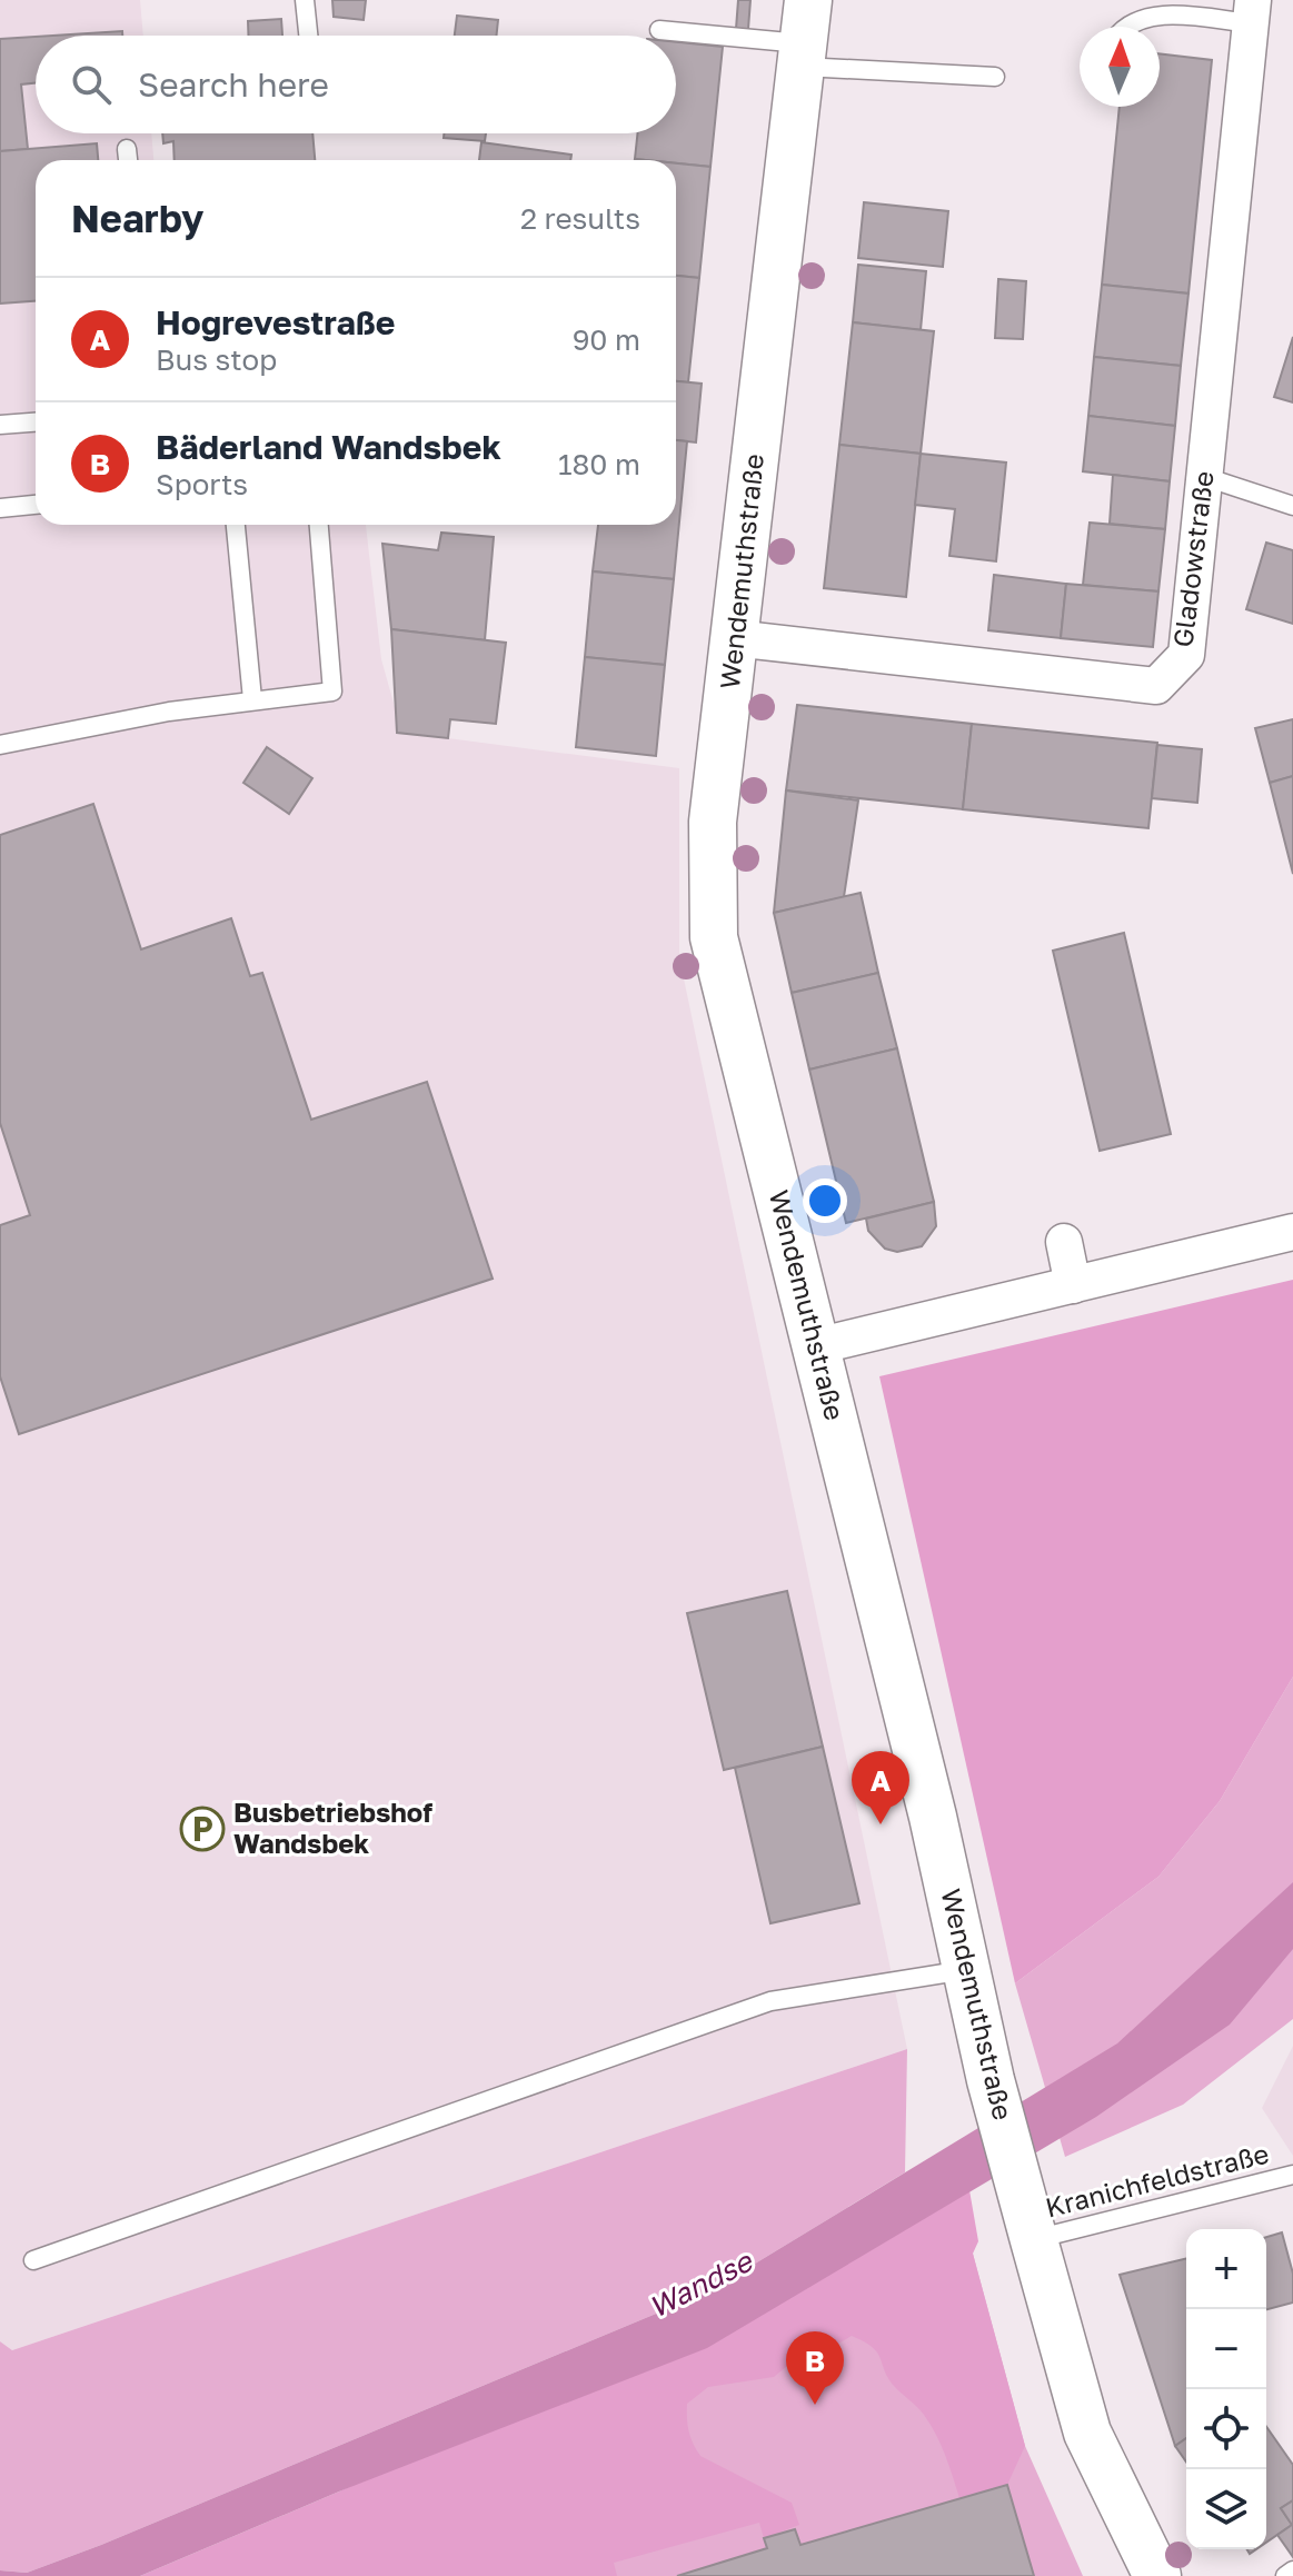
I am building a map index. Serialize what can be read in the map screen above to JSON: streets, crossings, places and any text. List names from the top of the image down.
{
  "streets": {
    "street": ["Gladowstraße", "Wendemuthstraße"],
    "lane": ["Kranichfeldstraße"]
  },
  "crossings": [
    ["Gladowstraße", "Wendemuthstraße"],
    ["Wendemuthstraße", "Kranichfeldstraße"]
  ],
  "water": ["Wandse"],
  "places": {
    "parking": ["Busbetriebshof Wandsbek"]
  },
  "north": "top",
  "page": {
    "search": "Search here",
    "heading": ["Nearby", "2 results"],
    "list": [
      {
        "mark": "A",
        "name": "Hogrevestraße",
        "note": "Bus stop",
        "value": "90 m"
      },
      {
        "mark": "B",
        "name": "Bäderland Wandsbek",
        "note": "Sports",
        "value": "180 m"
      }
    ],
    "pins": ["A", "B"],
    "map_buttons": ["+", "−"]
  }
}
